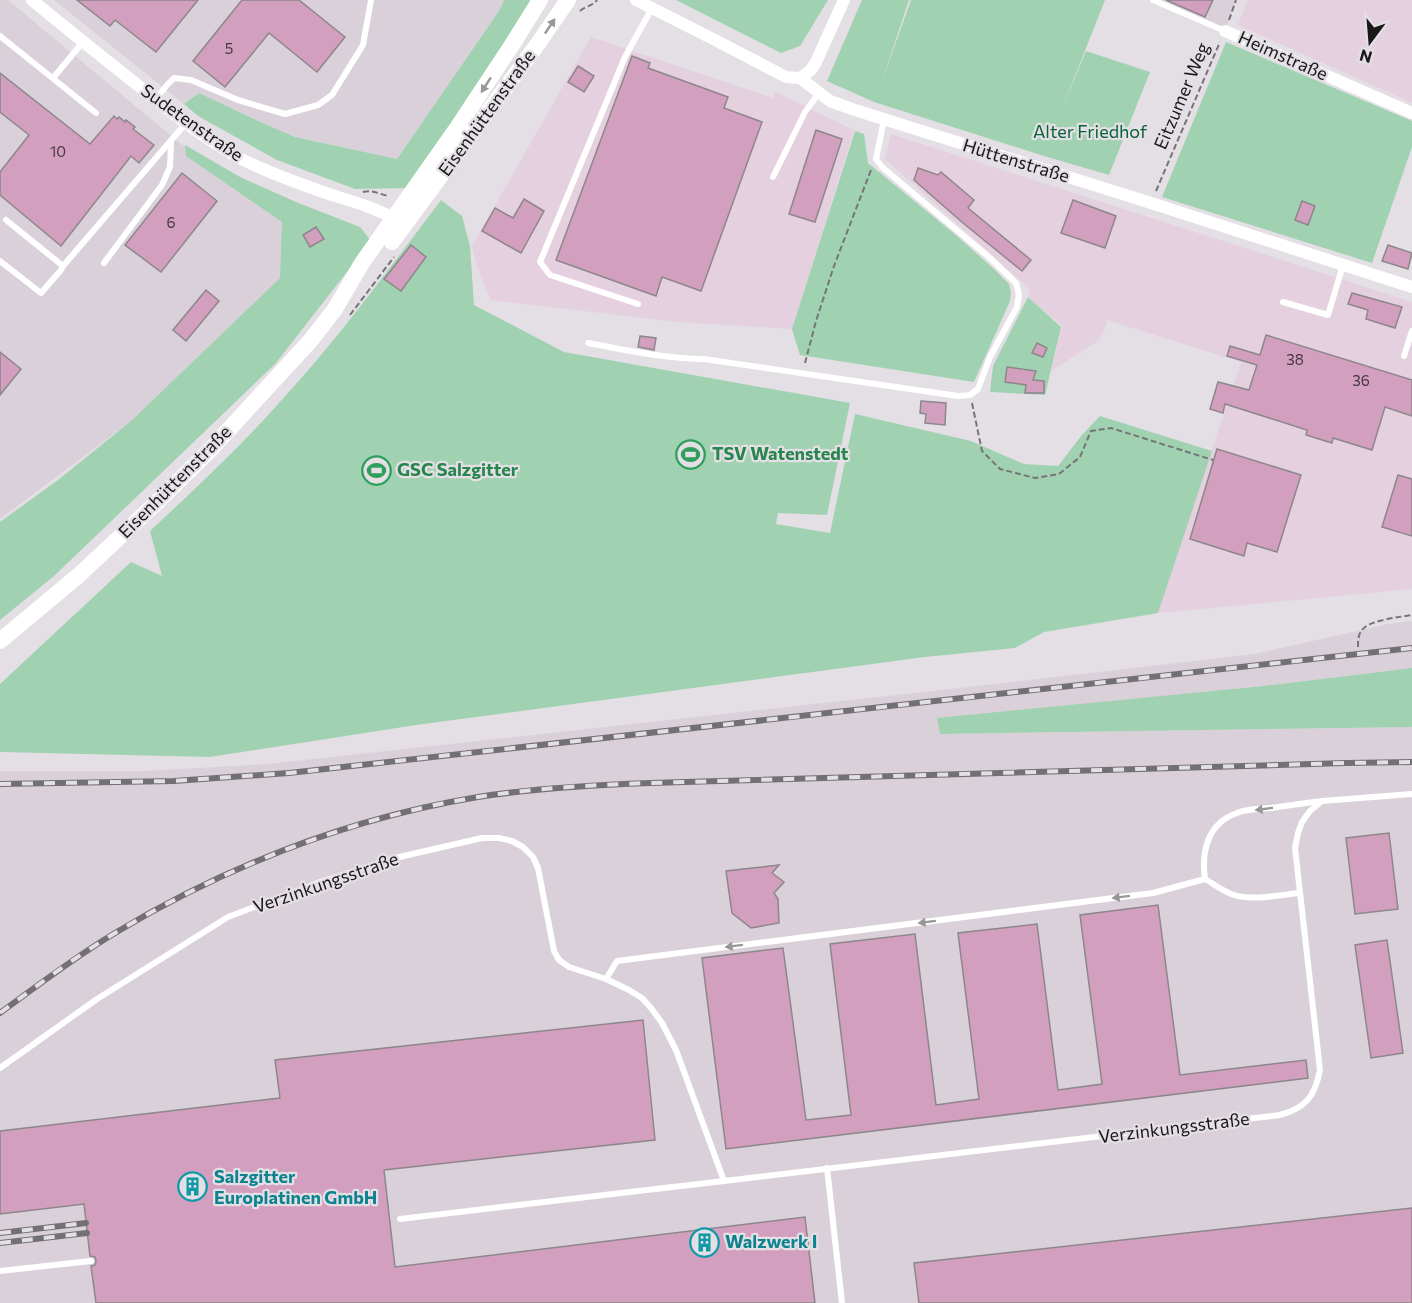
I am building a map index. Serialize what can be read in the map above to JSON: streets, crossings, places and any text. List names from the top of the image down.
{
  "streets": {
    "street": [
      "Heimstraße",
      "Eisenhüttenstraße",
      "Sudetenstraße",
      "Hüttenstraße"
    ],
    "lane": ["Verzinkungsstraße"],
    "path": ["Eitzumer Weg"]
  },
  "crossings": [
    ["Heimstraße", "Eitzumer Weg"],
    ["Eitzumer Weg", "Hüttenstraße"],
    ["Eisenhüttenstraße", "Sudetenstraße"]
  ],
  "parks": ["Alter Friedhof"],
  "places": {
    "sports": ["TSV Watenstedt", "GSC Salzgitter"],
    "building": ["Salzgitter Europlatinen GmbH", "Walzwerk I"]
  },
  "house_numbers": [
    "5",
    "10",
    "6",
    "38",
    "36"
  ],
  "north": "bottom"
}
